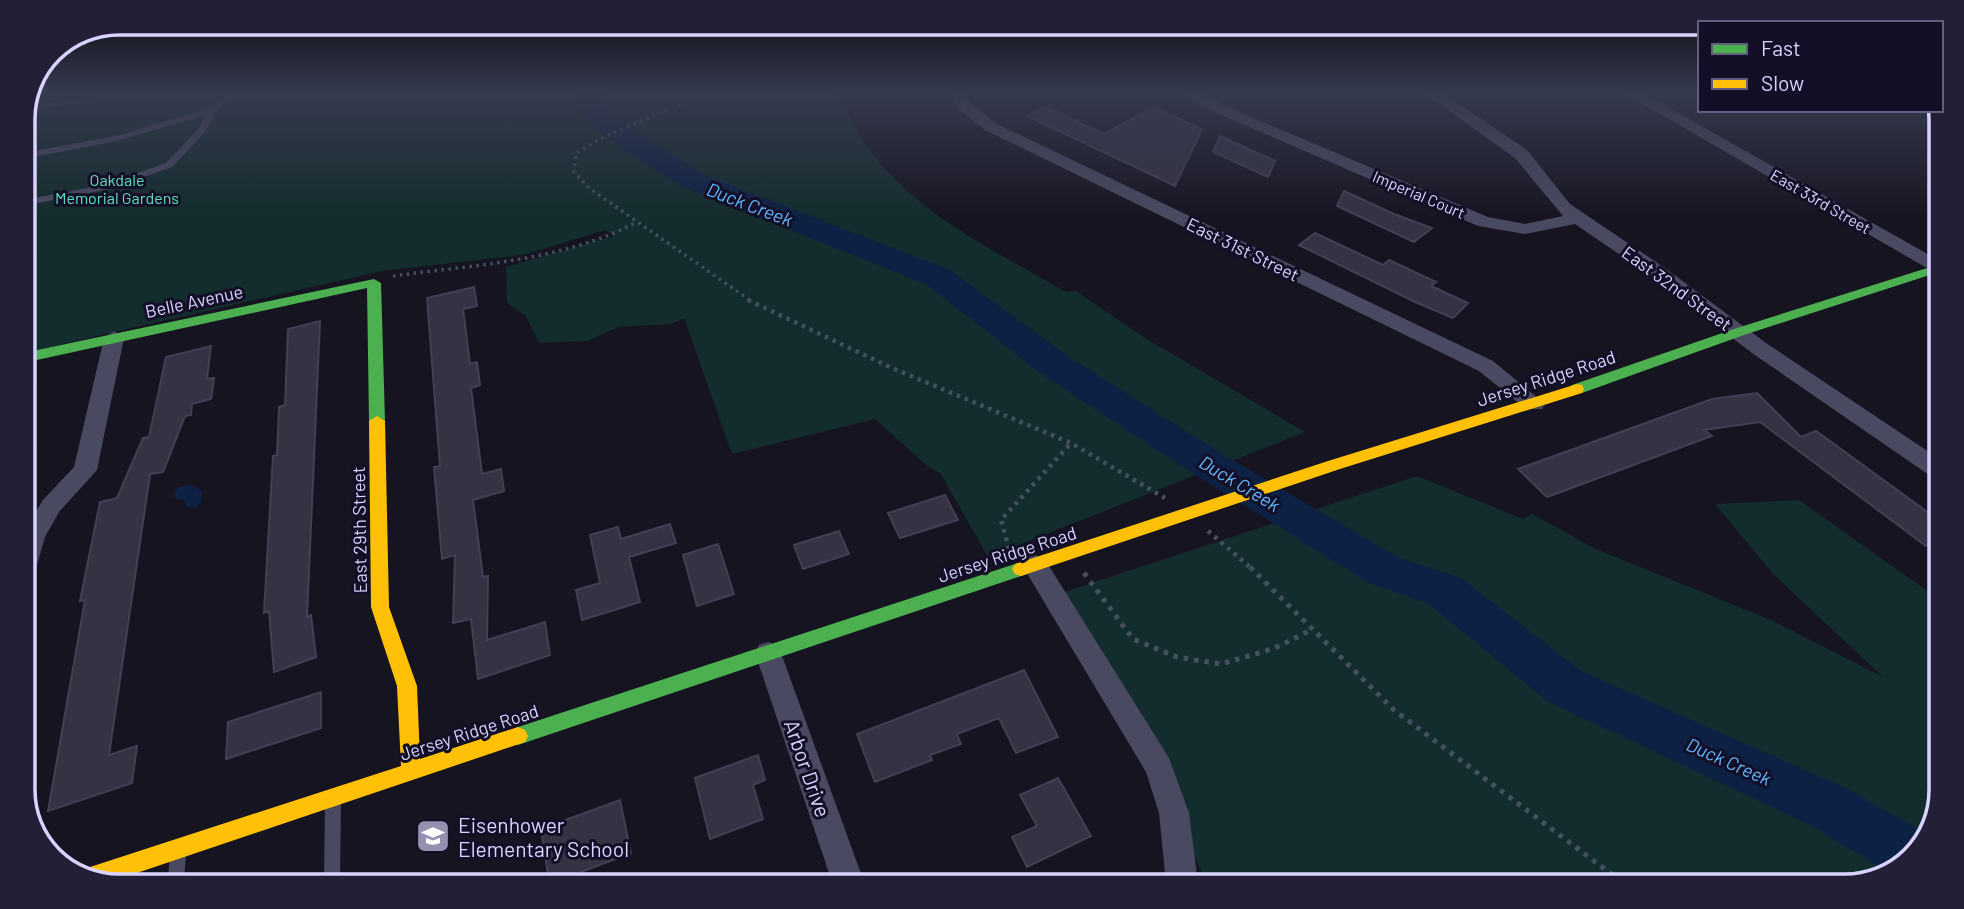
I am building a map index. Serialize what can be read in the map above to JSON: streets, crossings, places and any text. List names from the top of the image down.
{
  "streets": {
    "street": [
      "Imperial Court",
      "East 33rd Street",
      "East 31st Street",
      "East 32nd Street",
      "Belle Avenue",
      "Jersey Ridge Road",
      "East 29th Street",
      "Arbor Drive"
    ]
  },
  "crossings": [
    ["Imperial Court", "East 32nd Street"],
    ["East 31st Street", "Jersey Ridge Road"],
    ["East 32nd Street", "Jersey Ridge Road"],
    ["Belle Avenue", "East 29th Street"],
    ["Jersey Ridge Road", "East 29th Street"],
    ["Jersey Ridge Road", "Arbor Drive"]
  ],
  "water": ["Duck Creek"],
  "parks": ["Oakdale Memorial Gardens"],
  "places": {
    "school or university": ["Eisenhower Elementary School"]
  },
  "legend": ["Fast", "Slow"]
}
